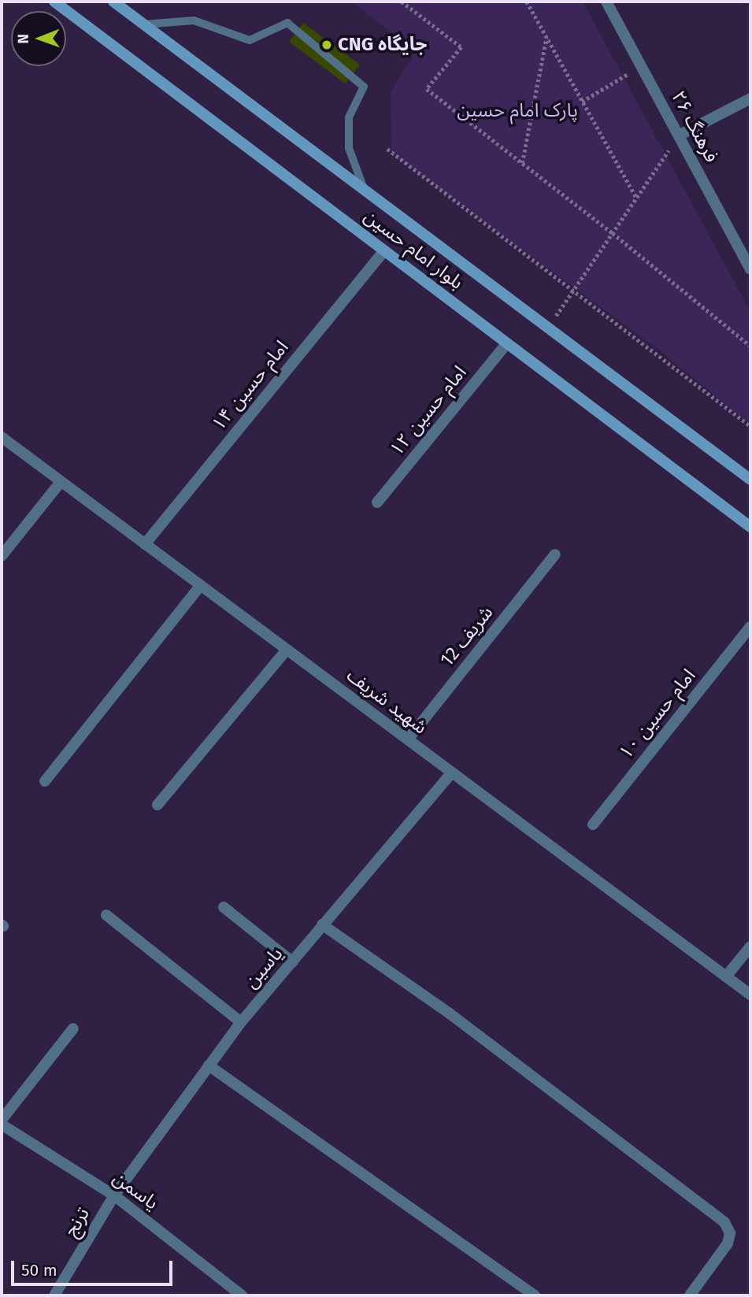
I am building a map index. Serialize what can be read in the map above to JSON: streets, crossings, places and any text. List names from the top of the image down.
{
  "streets": {
    "main road": ["بلوار امام حسین"],
    "street": [
      "فرهنگ ۲۶",
      "امام حسین ۱۴",
      "امام حسین ۱۲",
      "شریف 12",
      "شهید شریف",
      "امام حسین ۱۰",
      "یاسین",
      "یاسمن",
      "ترنج"
    ]
  },
  "crossings": [
    ["بلوار امام حسین", "امام حسین ۱۴"],
    ["بلوار امام حسین", "امام حسین ۱۲"],
    ["امام حسین ۱۴", "شهید شریف"],
    ["شریف 12", "شهید شریف"],
    ["شهید شریف", "یاسین"],
    ["یاسین", "یاسمن"],
    ["یاسین", "ترنج"],
    ["یاسمن", "ترنج"]
  ],
  "parks": ["پارک امام حسین"],
  "places": ["CNG جایگاه"],
  "scale_bar": "50 m",
  "north": "left"
}
